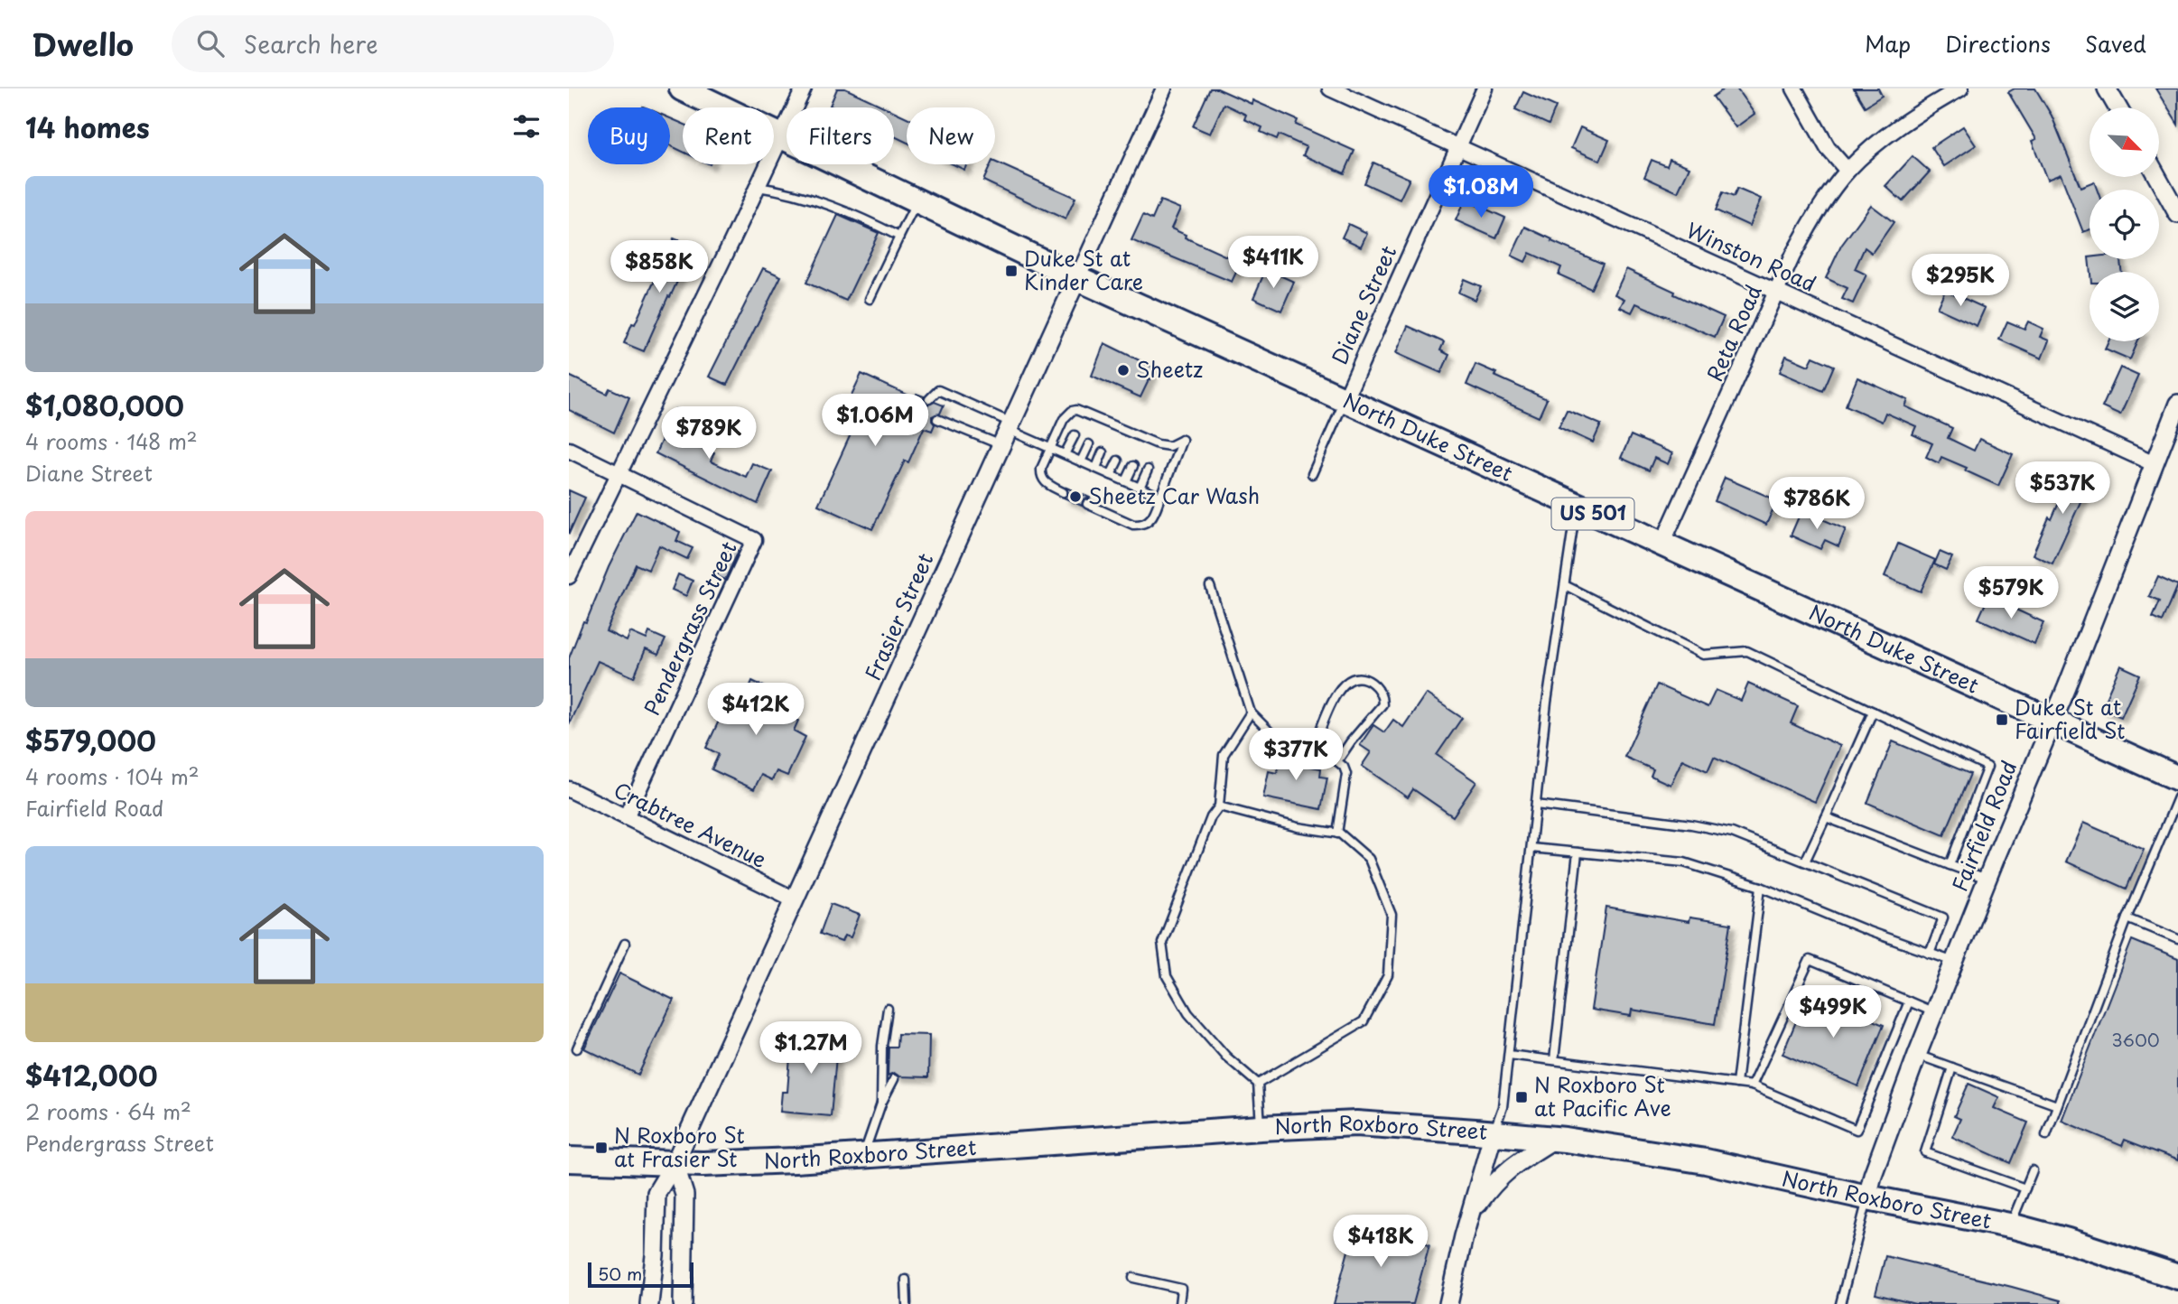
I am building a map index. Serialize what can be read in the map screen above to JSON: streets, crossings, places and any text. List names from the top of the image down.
{
  "streets": {
    "main road": ["North Duke Street", "US 501", "North Roxboro Street"],
    "street": [
      "Winston Road",
      "Diane Street",
      "Reta Road",
      "Frasier Street",
      "Pendergrass Street",
      "Crabtree Avenue",
      "Fairfield Road"
    ]
  },
  "crossings": [
    ["Winston Road", "Diane Street"],
    ["Winston Road", "Reta Road"],
    ["Winston Road", "Fairfield Road"],
    ["Diane Street", "North Duke Street"],
    ["Reta Road", "North Duke Street"],
    ["North Duke Street", "Frasier Street"],
    ["North Duke Street", "Fairfield Road"],
    ["Frasier Street", "Crabtree Avenue"],
    ["Frasier Street", "North Roxboro Street"],
    ["Pendergrass Street", "Crabtree Avenue"],
    ["Fairfield Road", "North Roxboro Street"]
  ],
  "places": {
    "transit": [
      "Duke St at Kinder Care",
      "Duke St at Fairfield St",
      "N Roxboro St at Pacific Ave",
      "N Roxboro St at Frasier St"
    ],
    "other": ["Sheetz", "Sheetz Car Wash"]
  },
  "house_numbers": ["3600"],
  "scale_bar": "50 m",
  "north": "bottom right",
  "page": {
    "header": "Dwello",
    "search": "Search here",
    "nav": ["Map", "Directions", "Saved"],
    "heading": "14 homes",
    "chip": [
      "Buy",
      "Rent",
      "Filters",
      "New"
    ],
    "list": [
      {
        "name": "$1,080,000",
        "note": "4 rooms · 148 m² · Diane Street"
      },
      {
        "name": "$579,000",
        "note": "4 rooms · 104 m² · Fairfield Road"
      },
      {
        "name": "$412,000",
        "note": "2 rooms · 64 m² · Pendergrass Street"
      }
    ],
    "price": [
      "$1.08M",
      "$411K",
      "$858K",
      "$295K",
      "$1.06M",
      "$789K",
      "$537K",
      "$786K",
      "$579K",
      "$412K",
      "$377K",
      "$499K",
      "$1.27M",
      "$418K"
    ],
    "scale": "50 m"
  }
}
